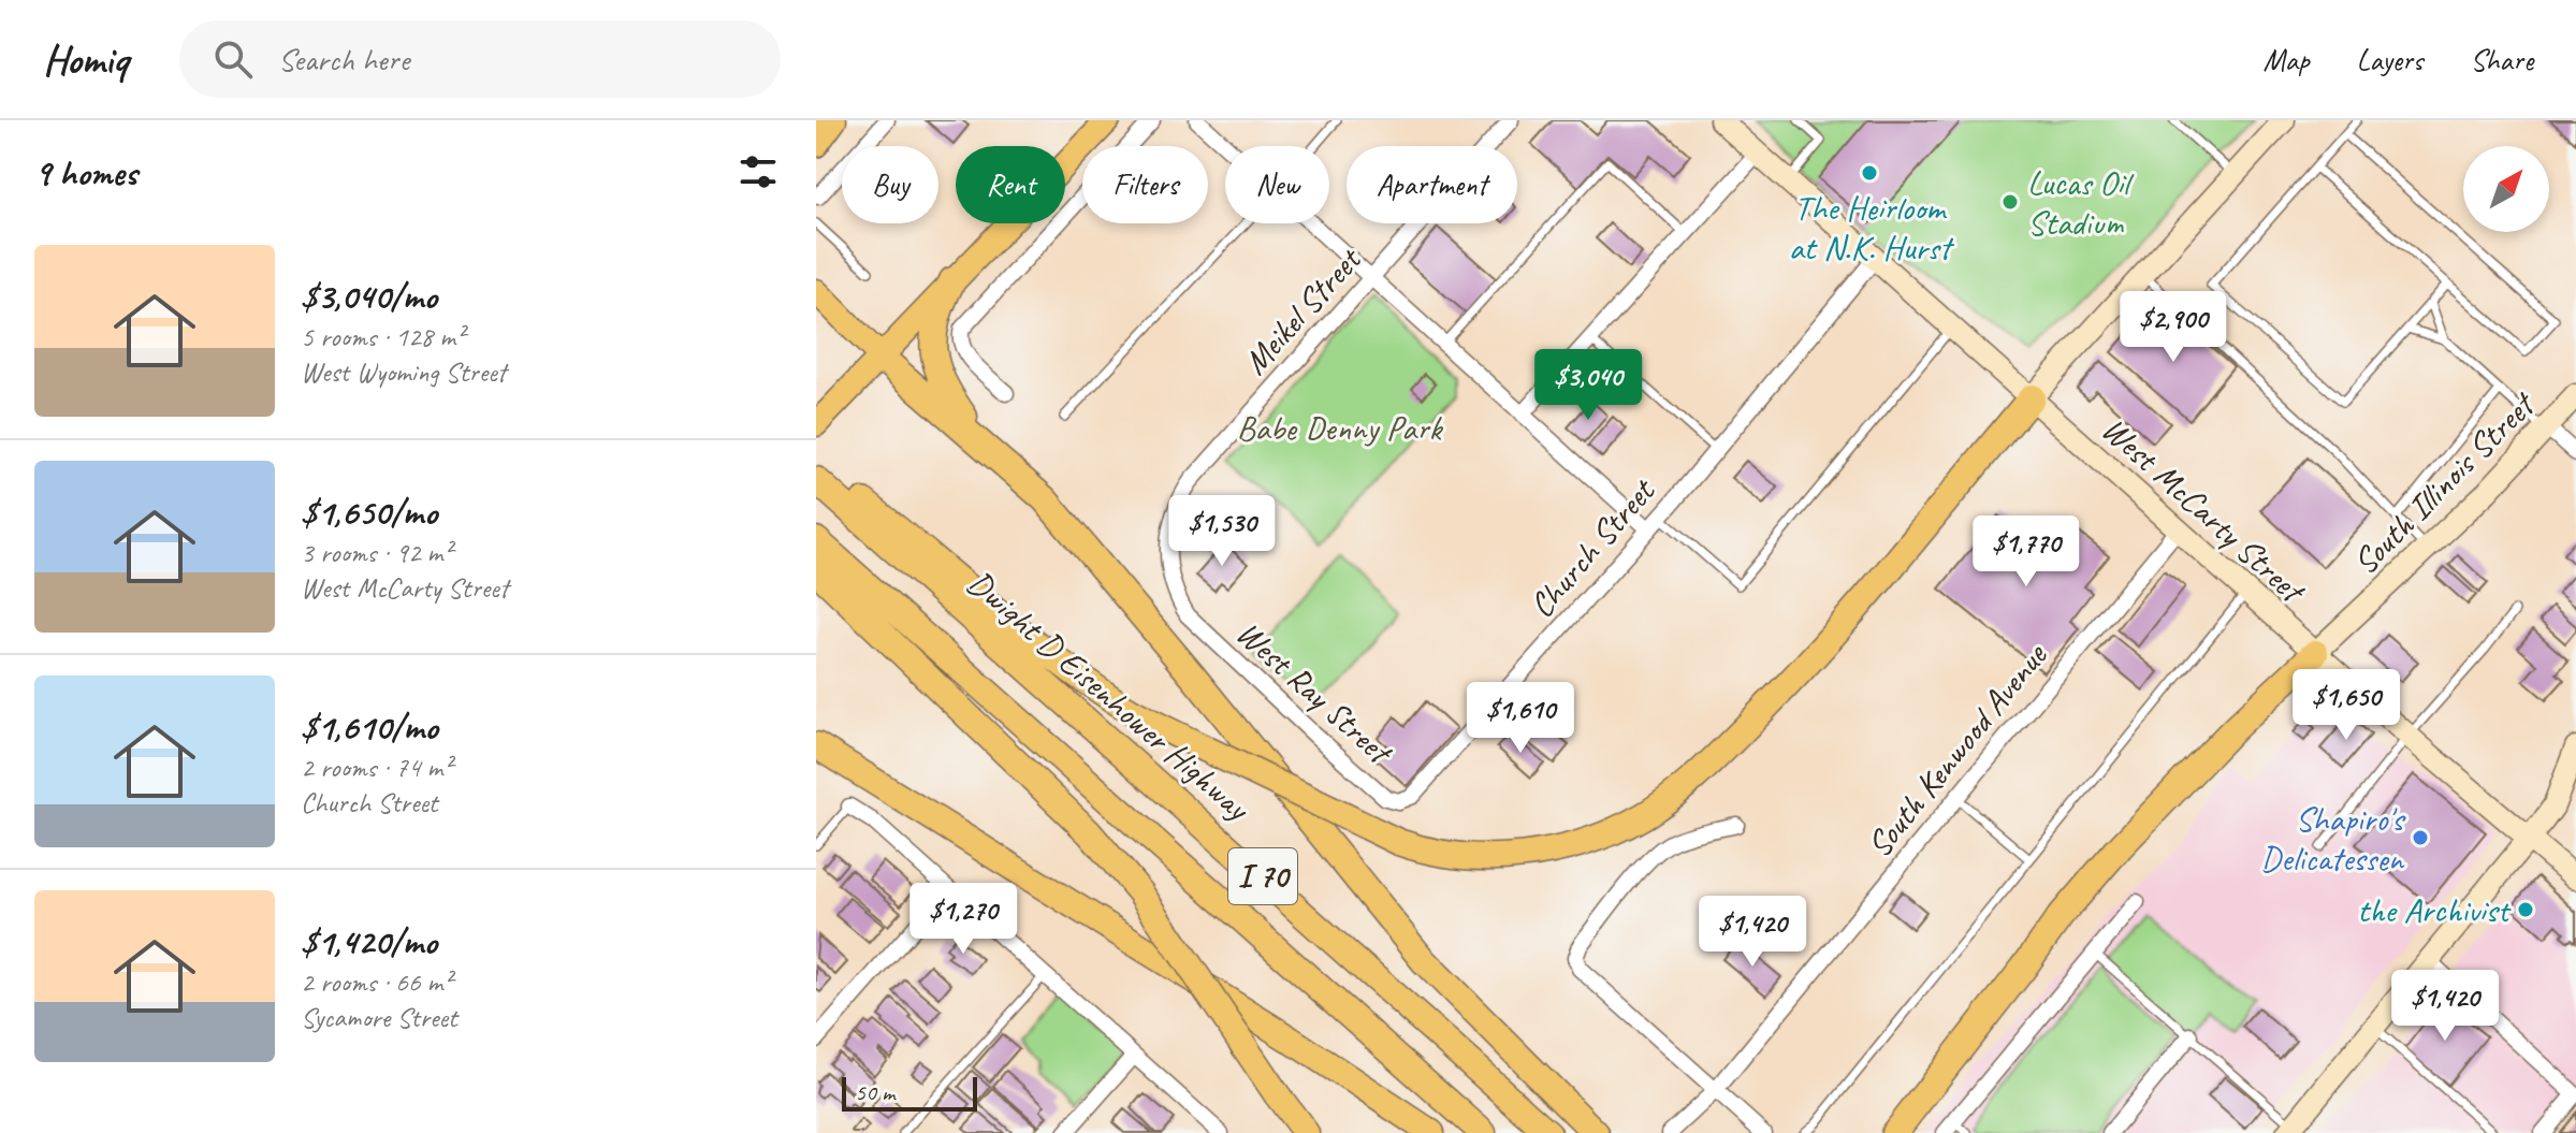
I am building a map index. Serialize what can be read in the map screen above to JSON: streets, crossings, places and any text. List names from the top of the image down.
{
  "streets": {
    "highway": ["Dwight D Eisenhower Highway", "I 70"],
    "main road": ["South Illinois Street", "West McCarty Street"],
    "street": [
      "Meikel Street",
      "Church Street",
      "West Ray Street",
      "South Kenwood Avenue"
    ]
  },
  "crossings": [
    ["Meikel Street", "West Ray Street"],
    ["South Illinois Street", "West McCarty Street"],
    ["West McCarty Street", "Church Street"],
    ["West McCarty Street", "South Kenwood Avenue"],
    ["Church Street", "West Ray Street"]
  ],
  "parks": ["Babe Denny Park"],
  "places": [
    "The Heirloom at N.K. Hurst",
    "Lucas Oil Stadium",
    "Shapiro's Delicatessen",
    "the Archivist"
  ],
  "scale_bar": "50 m",
  "north": "top right",
  "page": {
    "header": "Homiq",
    "search": "Search here",
    "nav": ["Map", "Layers", "Share"],
    "heading": "9 homes",
    "chip": [
      "Buy",
      "Rent",
      "Filters",
      "New",
      "Apartment"
    ],
    "list": [
      {
        "name": "$3,040/mo",
        "note": "5 rooms · 128 m² · West Wyoming Street"
      },
      {
        "name": "$1,650/mo",
        "note": "3 rooms · 92 m² · West McCarty Street"
      },
      {
        "name": "$1,610/mo",
        "note": "2 rooms · 74 m² · Church Street"
      },
      {
        "name": "$1,420/mo",
        "note": "2 rooms · 66 m² · Sycamore Street"
      }
    ],
    "price": [
      "$2,900",
      "$3,040",
      "$1,530",
      "$1,770",
      "$1,650",
      "$1,610",
      "$1,270",
      "$1,420",
      "$1,420"
    ],
    "scale": "50 m"
  }
}
